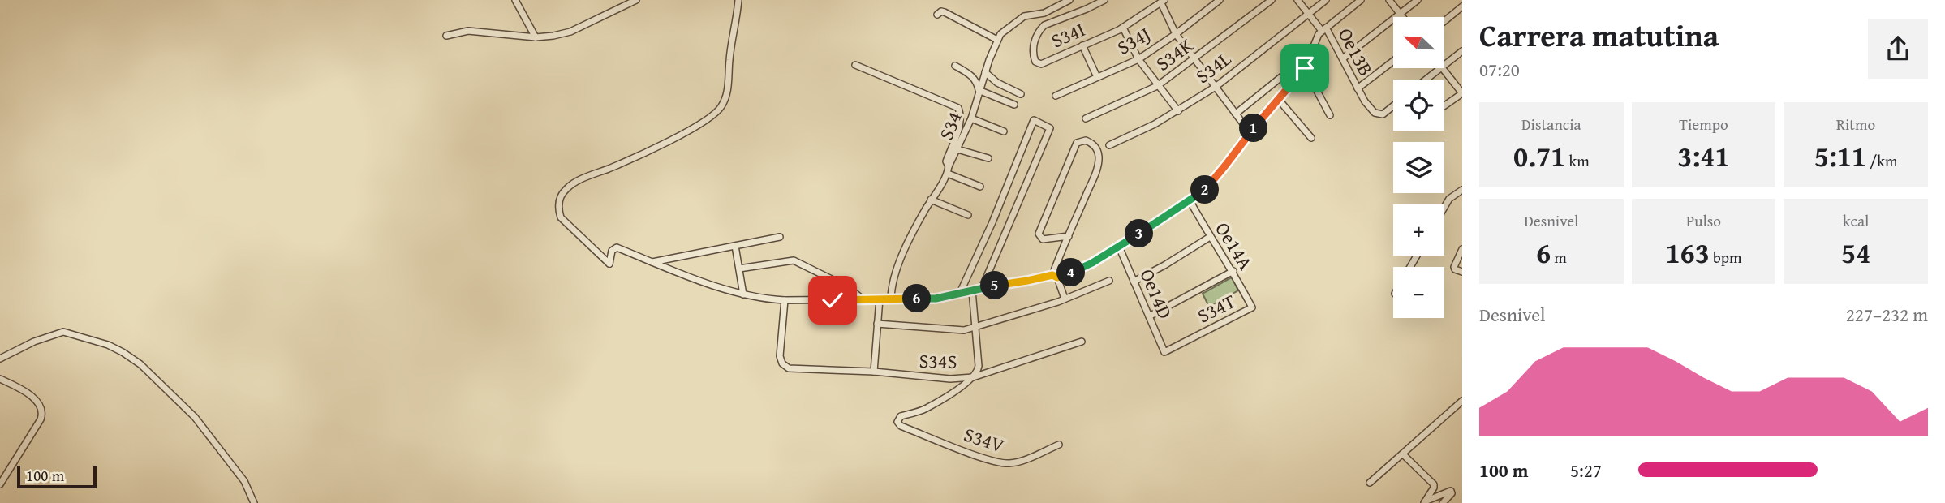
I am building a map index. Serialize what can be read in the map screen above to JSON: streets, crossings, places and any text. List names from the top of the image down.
{
  "streets": {
    "street": [
      "S34I",
      "S34J",
      "Oe13B",
      "S34K",
      "S34L",
      "S34",
      "Oe14A",
      "Oe14D",
      "S34T",
      "S34S",
      "S34V"
    ]
  },
  "crossings": [
    ["Oe13B", "S34L"],
    ["Oe14A", "S34T"],
    ["Oe14D", "S34T"],
    ["S34S", "S34V"]
  ],
  "scale_bar": "100 m",
  "north": "top left",
  "page": {
    "heading": ["Carrera matutina", "07:20"],
    "map_buttons": ["+", "−"],
    "stats": [
      ["Distancia", "0.71 km"],
      ["Tiempo", "3:41"],
      ["Ritmo", "5:11 /km"],
      ["Desnivel", "6 m"],
      ["Pulso", "163 bpm"],
      ["kcal", "54"]
    ],
    "pins": [
      "1",
      "2",
      "3",
      "4",
      "5",
      "6"
    ],
    "chart": ["Desnivel", "227–232 m"],
    "list": [
      {
        "name": "100 m",
        "note": "5:27"
      }
    ],
    "scale": "100 m"
  }
}
